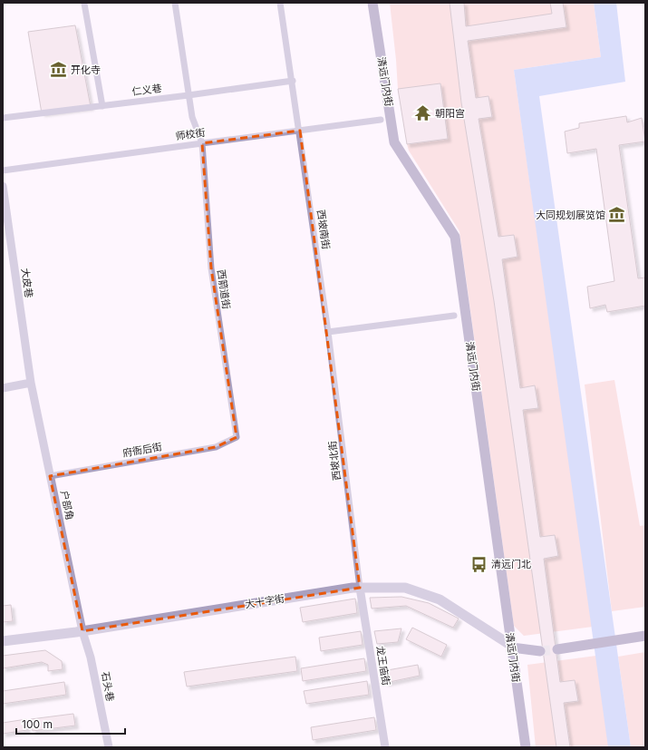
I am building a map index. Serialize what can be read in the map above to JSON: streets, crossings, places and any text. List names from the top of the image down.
{
  "streets": {
    "main road": ["清远门内街"],
    "street": [
      "仁义巷",
      "师校街",
      "西坡南街",
      "大皮巷",
      "西箭道街",
      "府衙后街",
      "西坡北街",
      "户部角",
      "大十字街",
      "龙王庙街",
      "石头巷"
    ]
  },
  "crossings": [
    ["清远门内街", "大十字街"],
    ["仁义巷", "西坡南街"],
    ["仁义巷", "西箭道街"],
    ["师校街", "西坡南街"],
    ["师校街", "西箭道街"],
    ["西坡南街", "西坡北街"],
    ["大皮巷", "户部角"],
    ["西箭道街", "府衙后街"],
    ["府衙后街", "户部角"],
    ["西坡北街", "大十字街"],
    ["西坡北街", "龙王庙街"],
    ["户部角", "大十字街"],
    ["户部角", "石头巷"],
    ["大十字街", "龙王庙街"],
    ["大十字街", "石头巷"]
  ],
  "places": {
    "museum": ["开化寺", "大同规划展览馆"],
    "temple": ["朝阳宫"],
    "bus stop": ["清远门北"]
  },
  "scale_bar": "100 m"
}
